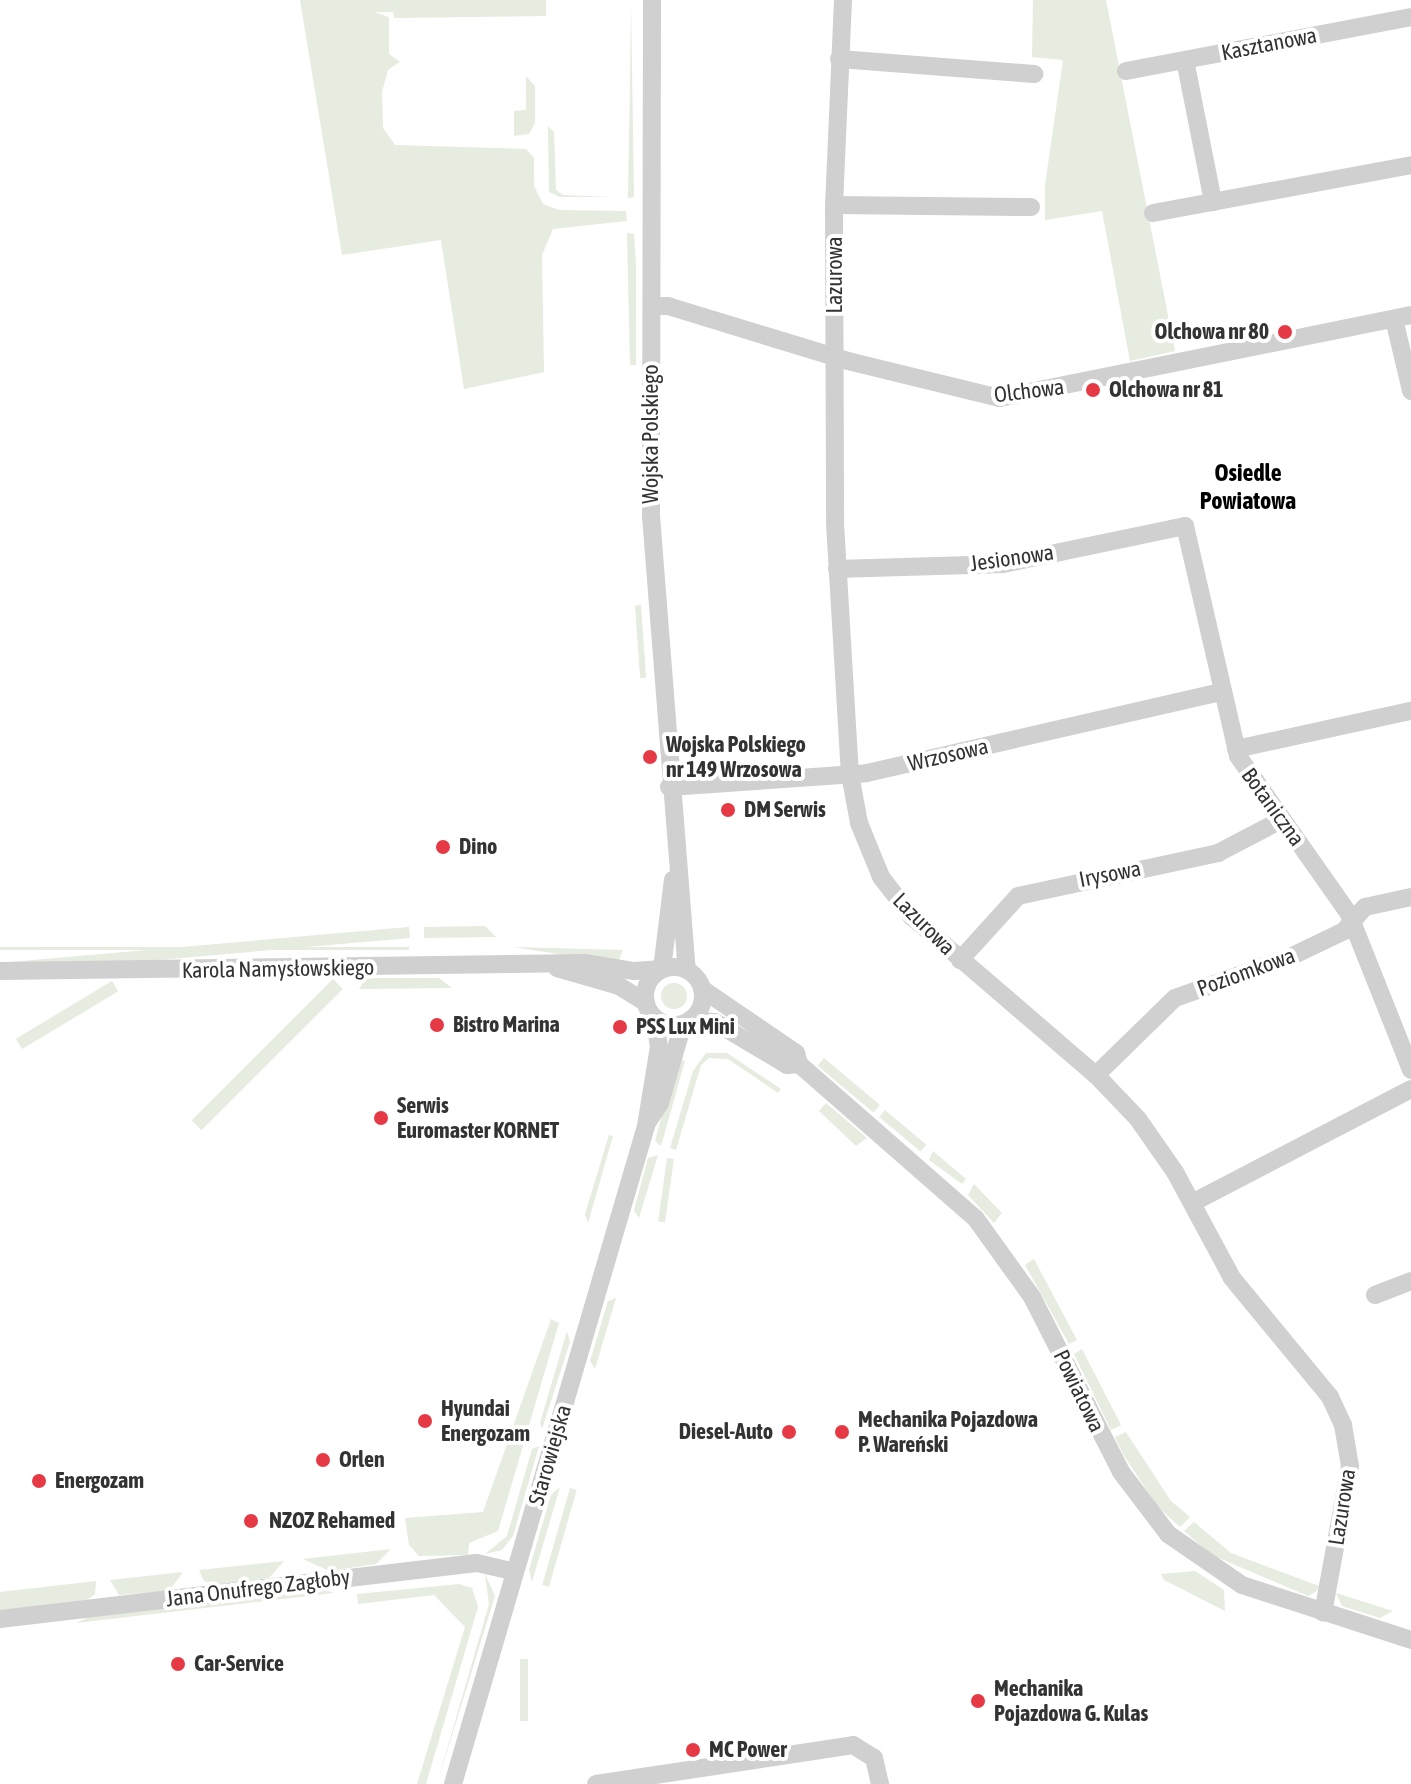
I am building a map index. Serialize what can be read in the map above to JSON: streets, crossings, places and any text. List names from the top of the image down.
{
  "streets": {
    "street": [
      "Kasztanowa",
      "Lazurowa",
      "Olchowa",
      "Wojska Polskiego",
      "Jesionowa",
      "Wrzosowa",
      "Botaniczna",
      "Irysowa",
      "Karola Namysłowskiego",
      "Poziomkowa",
      "Powiatowa",
      "Starowiejska",
      "Jana Onufrego Zagłoby"
    ]
  },
  "crossings": [
    ["Lazurowa", "Olchowa"],
    ["Lazurowa", "Jesionowa"],
    ["Lazurowa", "Wrzosowa"],
    ["Lazurowa", "Irysowa"],
    ["Lazurowa", "Poziomkowa"],
    ["Lazurowa", "Powiatowa"],
    ["Olchowa", "Wojska Polskiego"],
    ["Wojska Polskiego", "Wrzosowa"],
    ["Wojska Polskiego", "Karola Namysłowskiego"],
    ["Wojska Polskiego", "Powiatowa"],
    ["Wojska Polskiego", "Starowiejska"],
    ["Jesionowa", "Botaniczna"],
    ["Wrzosowa", "Botaniczna"],
    ["Botaniczna", "Irysowa"],
    ["Botaniczna", "Poziomkowa"],
    ["Karola Namysłowskiego", "Powiatowa"],
    ["Karola Namysłowskiego", "Starowiejska"],
    ["Powiatowa", "Starowiejska"],
    ["Starowiejska", "Jana Onufrego Zagłoby"]
  ],
  "districts": ["Osiedle Powiatowa"],
  "places": [
    "Olchowa nr 80",
    "Olchowa nr 81",
    "Wojska Polskiego nr 149 Wrzosowa",
    "DM Serwis",
    "Dino",
    "Bistro Marina",
    "PSS Lux Mini",
    "Serwis Euromaster KORNET",
    "Hyundai Energozam",
    "Diesel-Auto",
    "Mechanika Pojazdowa P. Wareński",
    "Orlen",
    "Energozam",
    "NZOZ Rehamed",
    "Car-Service",
    "Mechanika Pojazdowa G. Kulas",
    "MC Power"
  ]
}
